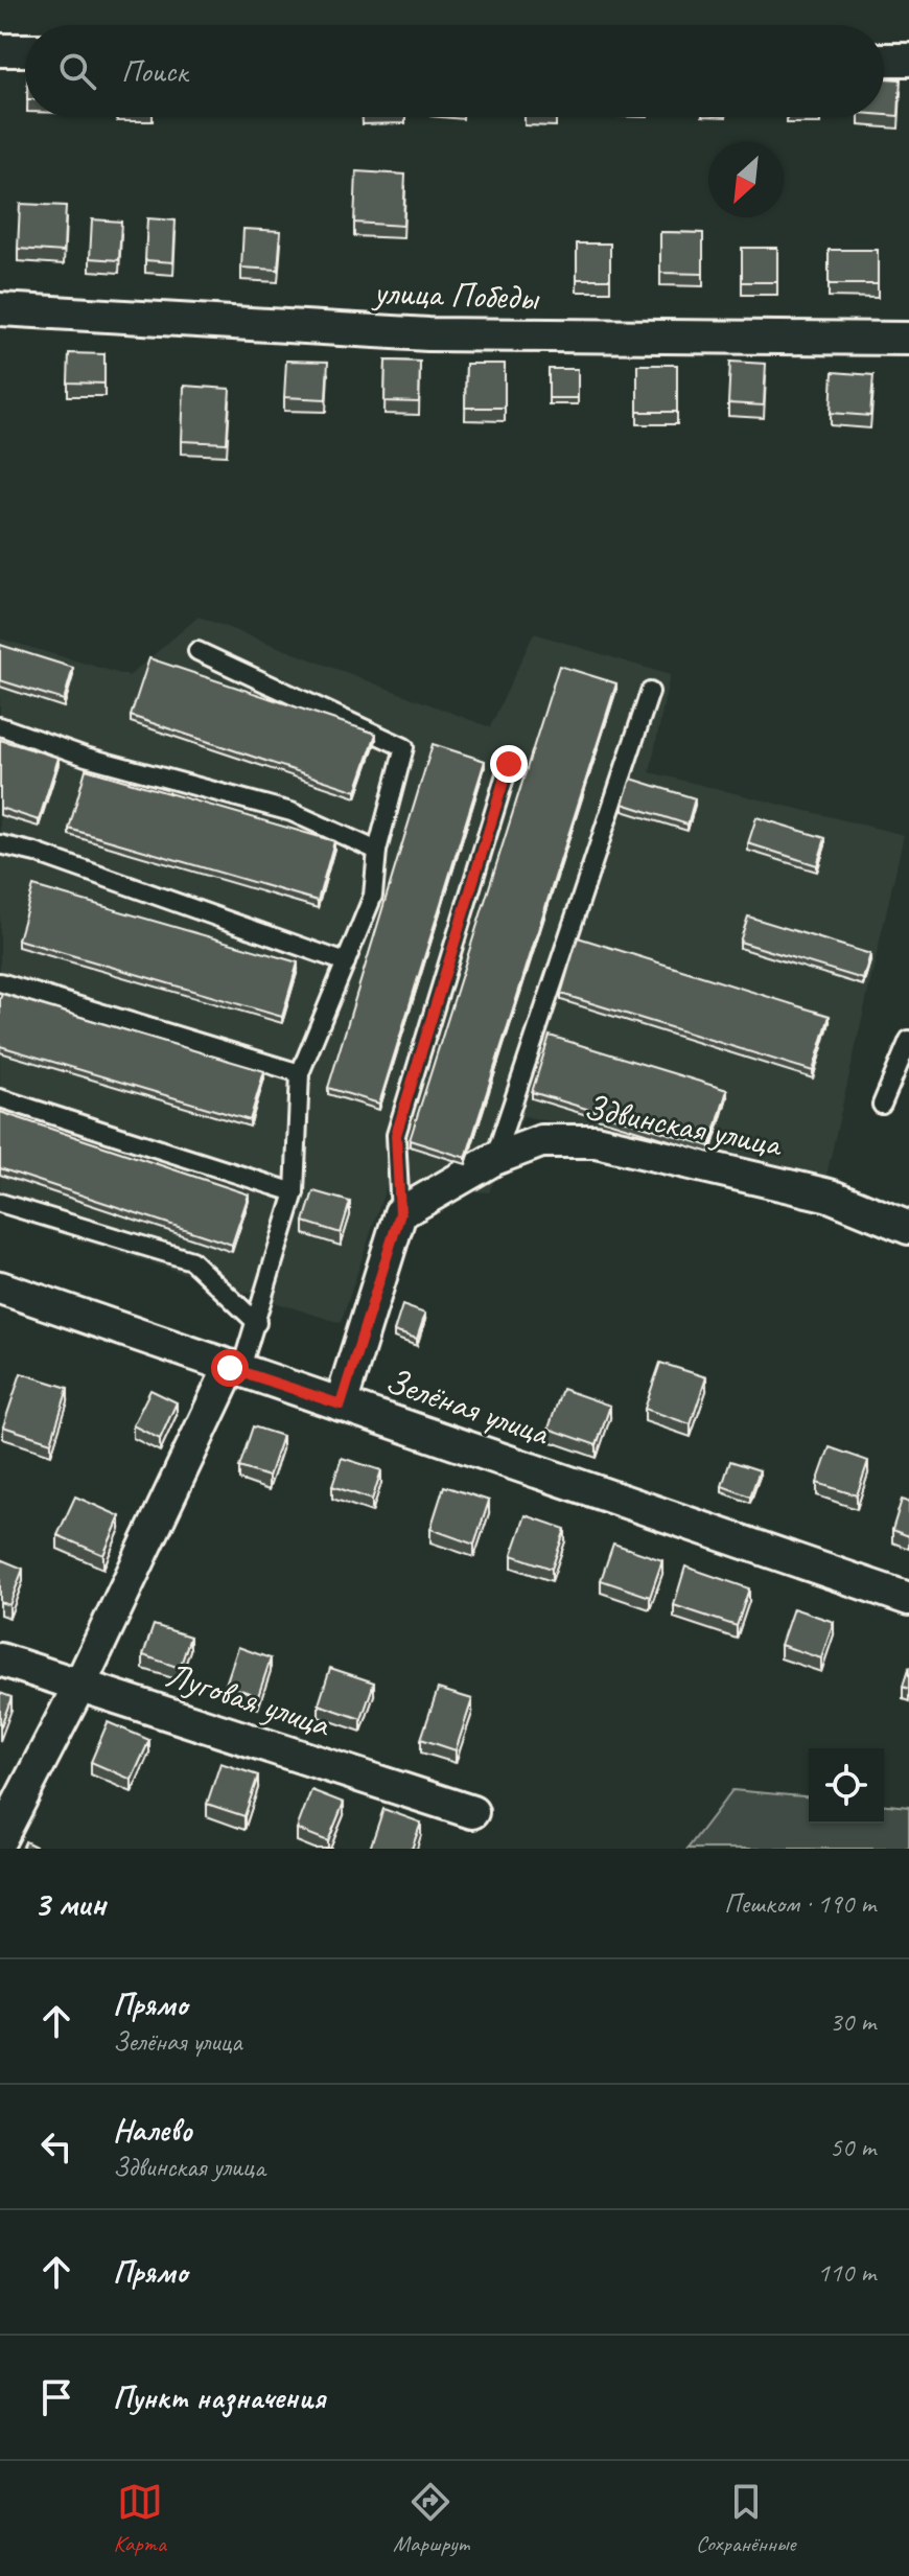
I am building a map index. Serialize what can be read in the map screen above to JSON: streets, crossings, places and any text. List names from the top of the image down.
{
  "streets": {
    "street": [
      "улица Победы",
      "Здвинская улица",
      "Зелёная улица",
      "Луговая улица"
    ]
  },
  "north": "bottom left",
  "page": {
    "search": "Поиск",
    "heading": ["3 мин", "Пешком · 190 m"],
    "list": [
      ["Прямо", "Зелёная улица", "30 m"],
      ["Налево", "Здвинская улица", "50 m"],
      ["Прямо", "110 m"],
      "Пункт назначения"
    ],
    "nav": ["Карта", "Маршрут", "Сохранённые"]
  }
}
